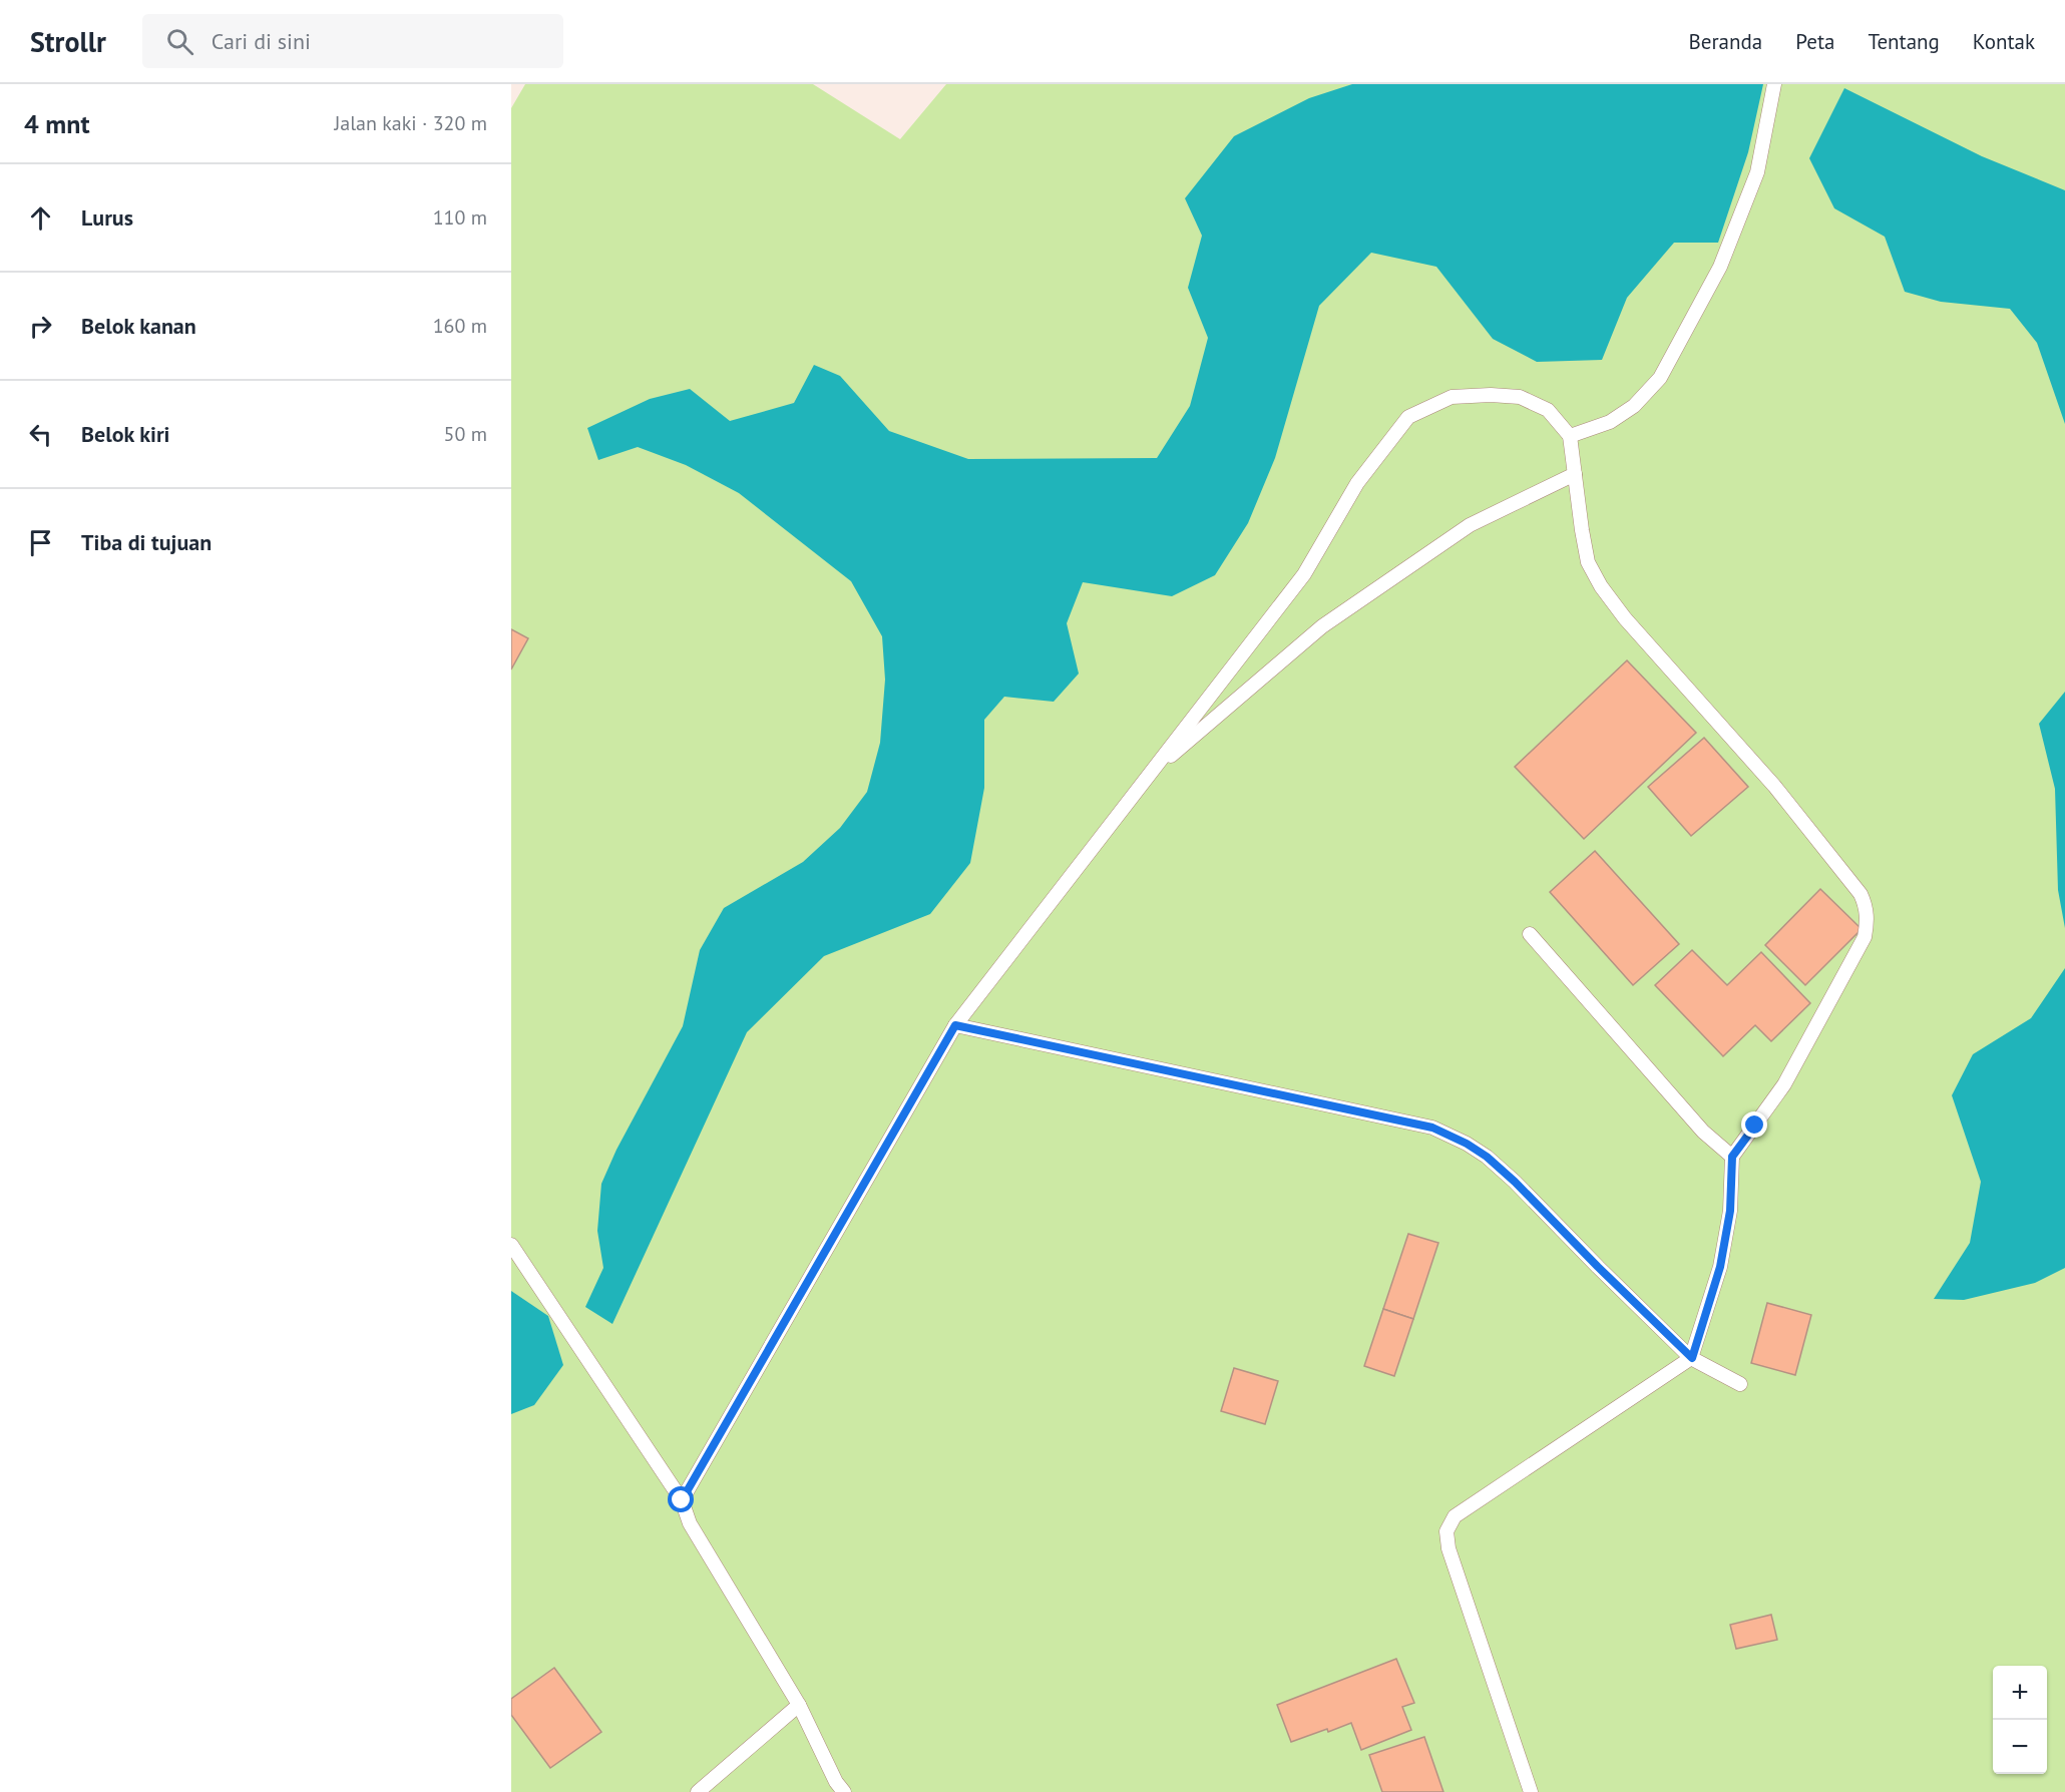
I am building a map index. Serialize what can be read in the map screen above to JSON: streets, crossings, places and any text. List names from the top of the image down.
{
  "page": {
    "header": "Strollr",
    "search": "Cari di sini",
    "nav": [
      "Beranda",
      "Peta",
      "Tentang",
      "Kontak"
    ],
    "heading": ["4 mnt", "Jalan kaki · 320 m"],
    "list": [
      ["Lurus", "110 m"],
      ["Belok kanan", "160 m"],
      ["Belok kiri", "50 m"],
      "Tiba di tujuan"
    ],
    "map_buttons": ["+", "−"]
  }
}
